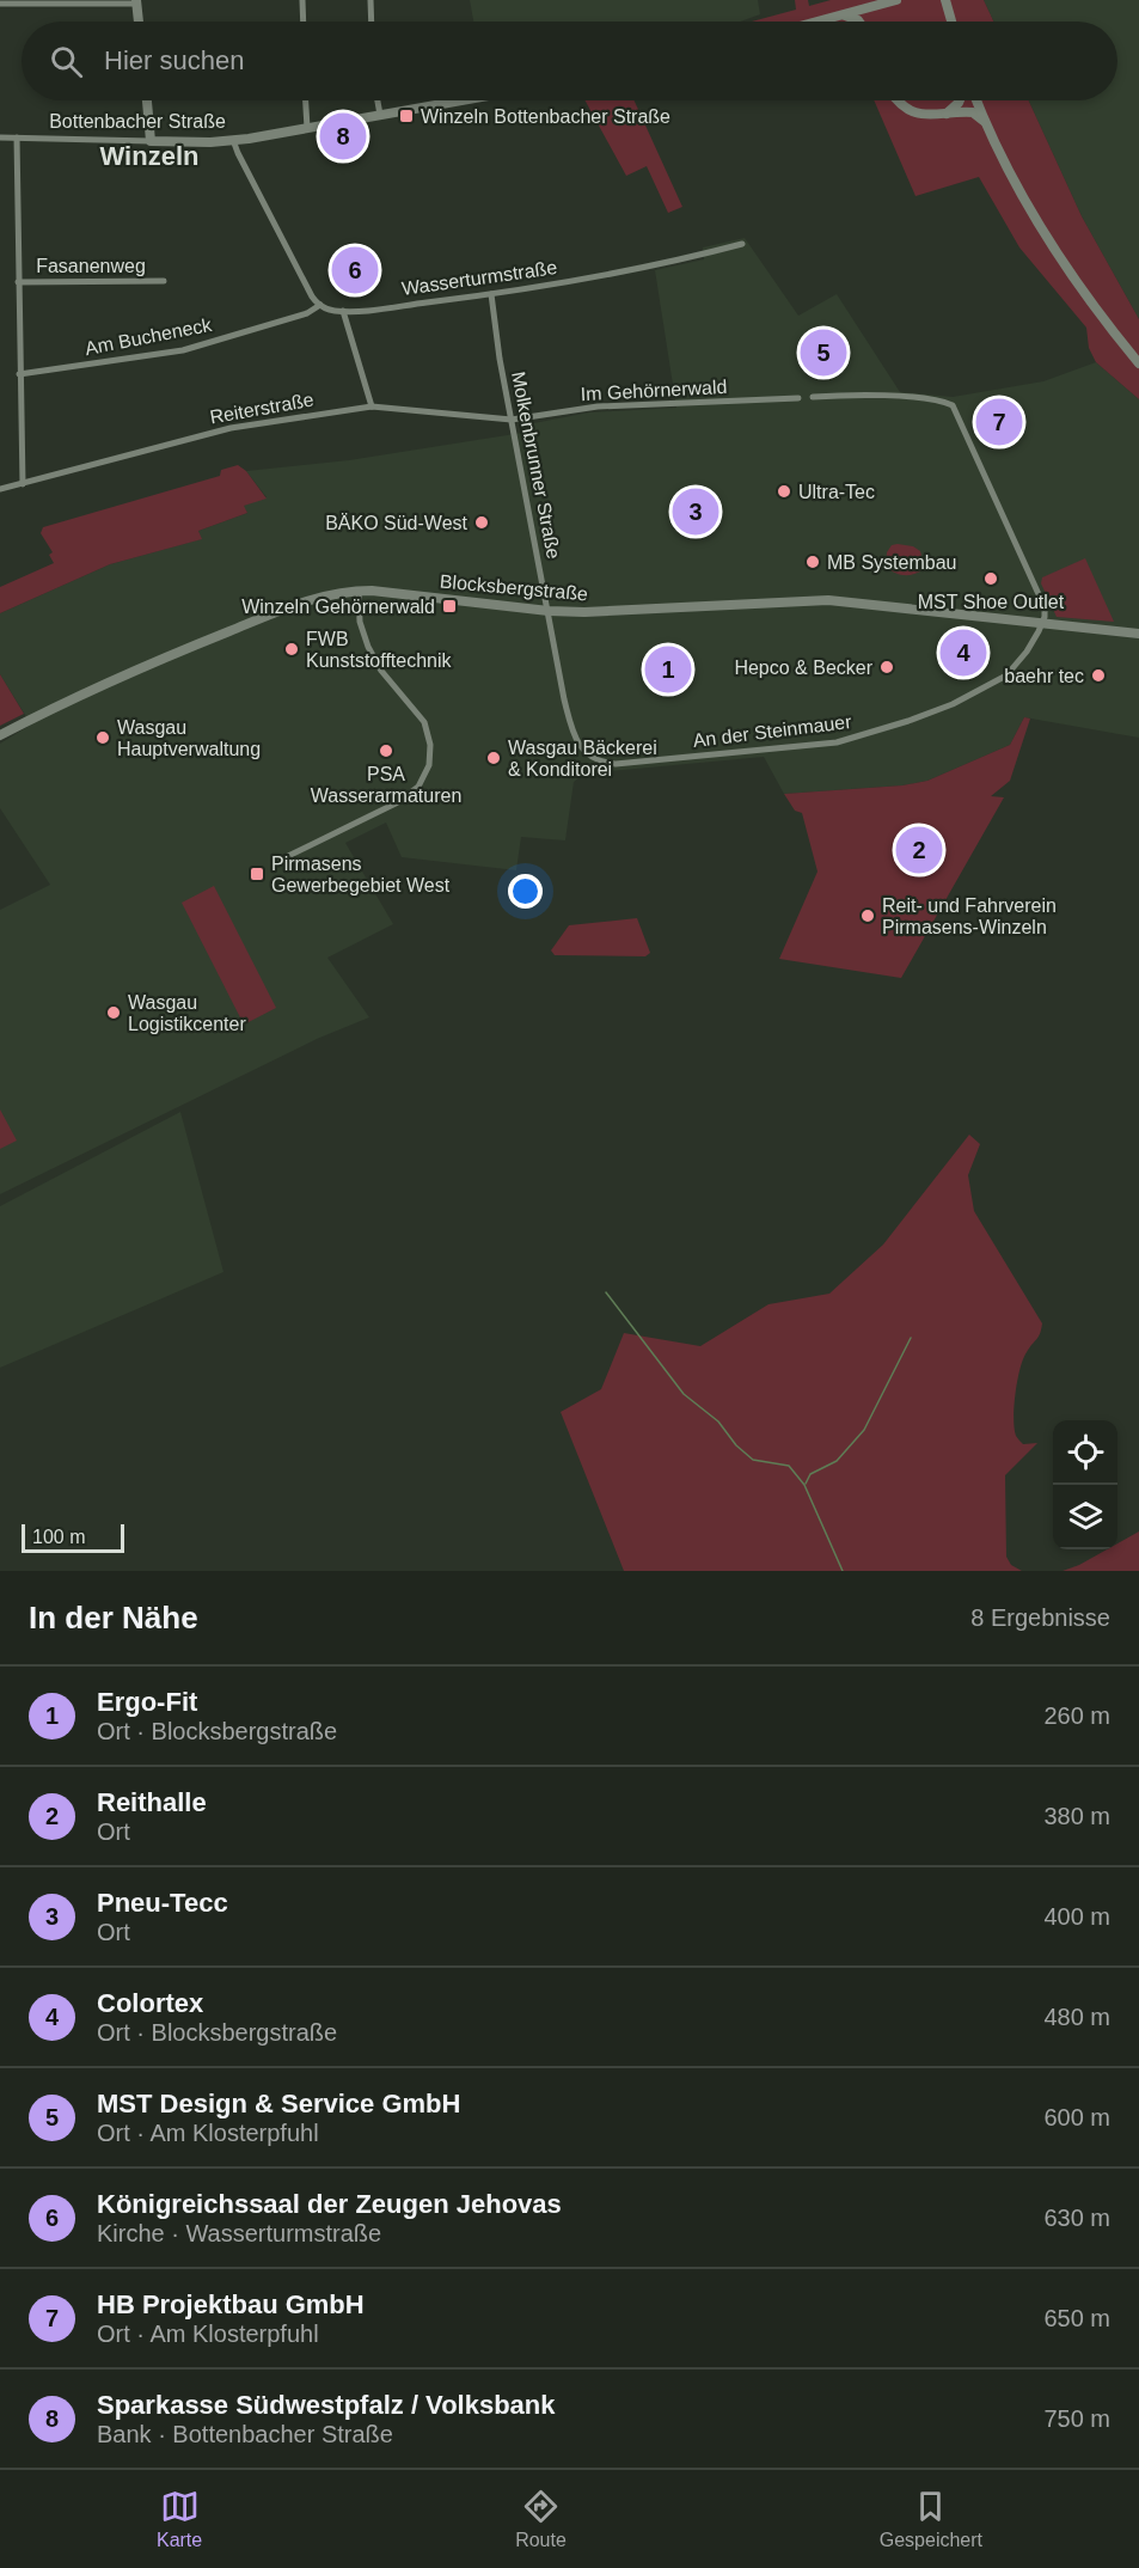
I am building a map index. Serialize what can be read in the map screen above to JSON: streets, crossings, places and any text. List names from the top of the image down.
{
  "streets": {
    "main road": ["Bottenbacher Straße", "Blocksbergstraße"],
    "street": [
      "Fasanenweg",
      "Wasserturmstraße",
      "Am Bucheneck",
      "Im Gehörnerwald",
      "Reiterstraße",
      "Molkenbrunner Straße",
      "An der Steinmauer"
    ]
  },
  "crossings": [
    ["Wasserturmstraße", "Am Bucheneck"],
    ["Wasserturmstraße", "Molkenbrunner Straße"],
    ["Im Gehörnerwald", "Reiterstraße"],
    ["Im Gehörnerwald", "Molkenbrunner Straße"],
    ["Reiterstraße", "Molkenbrunner Straße"],
    ["Molkenbrunner Straße", "Blocksbergstraße"],
    ["Molkenbrunner Straße", "An der Steinmauer"],
    ["Blocksbergstraße", "An der Steinmauer"]
  ],
  "districts": ["Winzeln"],
  "places": {
    "transit": ["Winzeln Bottenbacher Straße", "Winzeln Gehörnerwald", "Pirmasens Gewerbegebiet West"],
    "other": [
      "Ultra-Tec",
      "BÄKO Süd-West",
      "MB Systembau",
      "MST Shoe Outlet",
      "FWB Kunststofftechnik",
      "Hepco & Becker",
      "baehr tec",
      "Wasgau Hauptverwaltung",
      "PSA Wasserarmaturen",
      "Wasgau Bäckerei & Konditorei",
      "Reit- und Fahrverein Pirmasens-Winzeln",
      "Wasgau Logistikcenter"
    ]
  },
  "scale_bar": "100 m",
  "page": {
    "search": "Hier suchen",
    "pins": [
      "8",
      "6",
      "5",
      "7",
      "3",
      "4",
      "1",
      "2"
    ],
    "scale": "100 m",
    "heading": ["In der Nähe", "8 Ergebnisse"],
    "list": [
      {
        "mark": "1",
        "name": "Ergo-Fit",
        "note": "Ort · Blocksbergstraße",
        "value": "260 m"
      },
      {
        "mark": "2",
        "name": "Reithalle",
        "note": "Ort",
        "value": "380 m"
      },
      {
        "mark": "3",
        "name": "Pneu-Tecc",
        "note": "Ort",
        "value": "400 m"
      },
      {
        "mark": "4",
        "name": "Colortex",
        "note": "Ort · Blocksbergstraße",
        "value": "480 m"
      },
      {
        "mark": "5",
        "name": "MST Design & Service GmbH",
        "note": "Ort · Am Klosterpfuhl",
        "value": "600 m"
      },
      {
        "mark": "6",
        "name": "Königreichssaal der Zeugen Jehovas",
        "note": "Kirche · Wasserturmstraße",
        "value": "630 m"
      },
      {
        "mark": "7",
        "name": "HB Projektbau GmbH",
        "note": "Ort · Am Klosterpfuhl",
        "value": "650 m"
      },
      {
        "mark": "8",
        "name": "Sparkasse Südwestpfalz / Volksbank",
        "note": "Bank · Bottenbacher Straße",
        "value": "750 m"
      }
    ],
    "nav": ["Karte", "Route", "Gespeichert"]
  }
}
